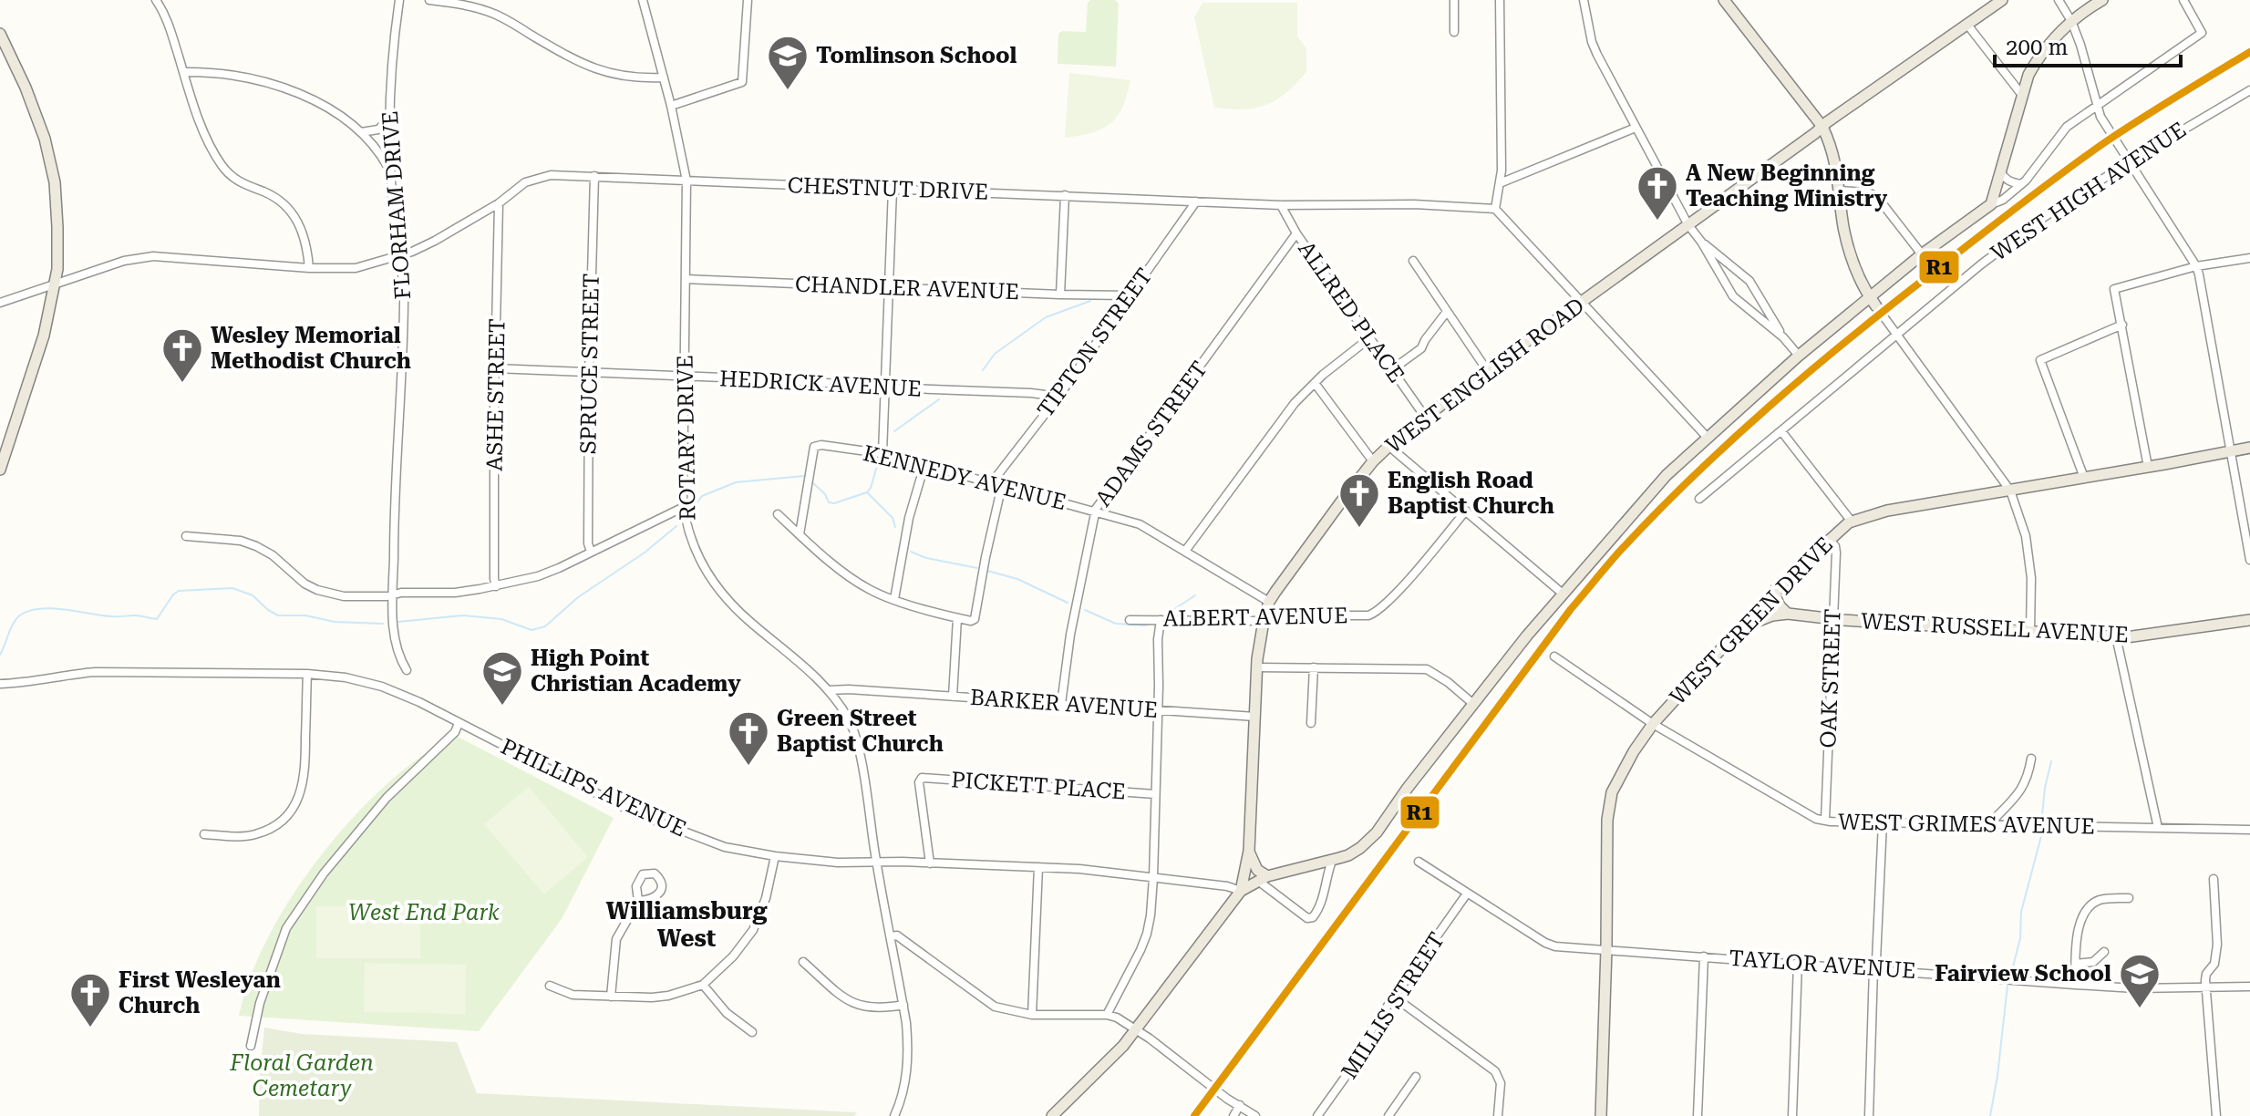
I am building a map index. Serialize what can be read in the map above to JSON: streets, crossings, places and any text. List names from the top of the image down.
{
  "streets": {
    "main road": ["WEST ENGLISH ROAD", "WEST GREEN DRIVE", "WEST RUSSELL AVENUE"],
    "street": [
      "CHESTNUT DRIVE",
      "WEST HIGH AVENUE",
      "FLORHAM DRIVE",
      "CHANDLER AVENUE",
      "ALLRED PLACE",
      "TIPTON STREET",
      "SPRUCE STREET",
      "HEDRICK AVENUE",
      "ASHE STREET",
      "ADAMS STREET",
      "ROTARY DRIVE",
      "KENNEDY AVENUE",
      "ALBERT AVENUE",
      "OAK STREET",
      "BARKER AVENUE",
      "PICKETT PLACE",
      "PHILLIPS AVENUE",
      "WEST GRIMES AVENUE",
      "TAYLOR AVENUE",
      "MILLIS STREET"
    ]
  },
  "crossings": [
    ["CHESTNUT DRIVE", "FLORHAM DRIVE"],
    ["CHESTNUT DRIVE", "ALLRED PLACE"],
    ["CHESTNUT DRIVE", "TIPTON STREET"],
    ["CHESTNUT DRIVE", "SPRUCE STREET"],
    ["CHESTNUT DRIVE", "ASHE STREET"],
    ["CHESTNUT DRIVE", "ROTARY DRIVE"],
    ["CHANDLER AVENUE", "TIPTON STREET"],
    ["CHANDLER AVENUE", "ROTARY DRIVE"],
    ["ALLRED PLACE", "WEST ENGLISH ROAD"],
    ["ALLRED PLACE", "ADAMS STREET"],
    ["TIPTON STREET", "HEDRICK AVENUE"],
    ["TIPTON STREET", "KENNEDY AVENUE"],
    ["SPRUCE STREET", "HEDRICK AVENUE"],
    ["WEST ENGLISH ROAD", "KENNEDY AVENUE"],
    ["WEST ENGLISH ROAD", "ALBERT AVENUE"],
    ["WEST ENGLISH ROAD", "BARKER AVENUE"],
    ["WEST ENGLISH ROAD", "PHILLIPS AVENUE"],
    ["HEDRICK AVENUE", "ASHE STREET"],
    ["HEDRICK AVENUE", "ROTARY DRIVE"],
    ["ADAMS STREET", "KENNEDY AVENUE"],
    ["ADAMS STREET", "BARKER AVENUE"],
    ["ROTARY DRIVE", "BARKER AVENUE"],
    ["ROTARY DRIVE", "PHILLIPS AVENUE"],
    ["WEST GREEN DRIVE", "WEST RUSSELL AVENUE"],
    ["WEST GREEN DRIVE", "OAK STREET"],
    ["WEST GREEN DRIVE", "WEST GRIMES AVENUE"],
    ["WEST GREEN DRIVE", "TAYLOR AVENUE"],
    ["WEST RUSSELL AVENUE", "OAK STREET"],
    ["OAK STREET", "WEST GRIMES AVENUE"],
    ["PICKETT PLACE", "PHILLIPS AVENUE"],
    ["TAYLOR AVENUE", "MILLIS STREET"]
  ],
  "districts": ["Williamsburg West"],
  "parks": ["West End Park", "Floral Garden Cemetary"],
  "places": {
    "school or university": ["Tomlinson School", "High Point Christian Academy", "Fairview School"],
    "church": [
      "A New Beginning Teaching Ministry",
      "Wesley Memorial Methodist Church",
      "English Road Baptist Church",
      "Green Street Baptist Church",
      "First Wesleyan Church"
    ]
  },
  "lines": ["transit line R1"],
  "scale_bar": "200 m"
}
